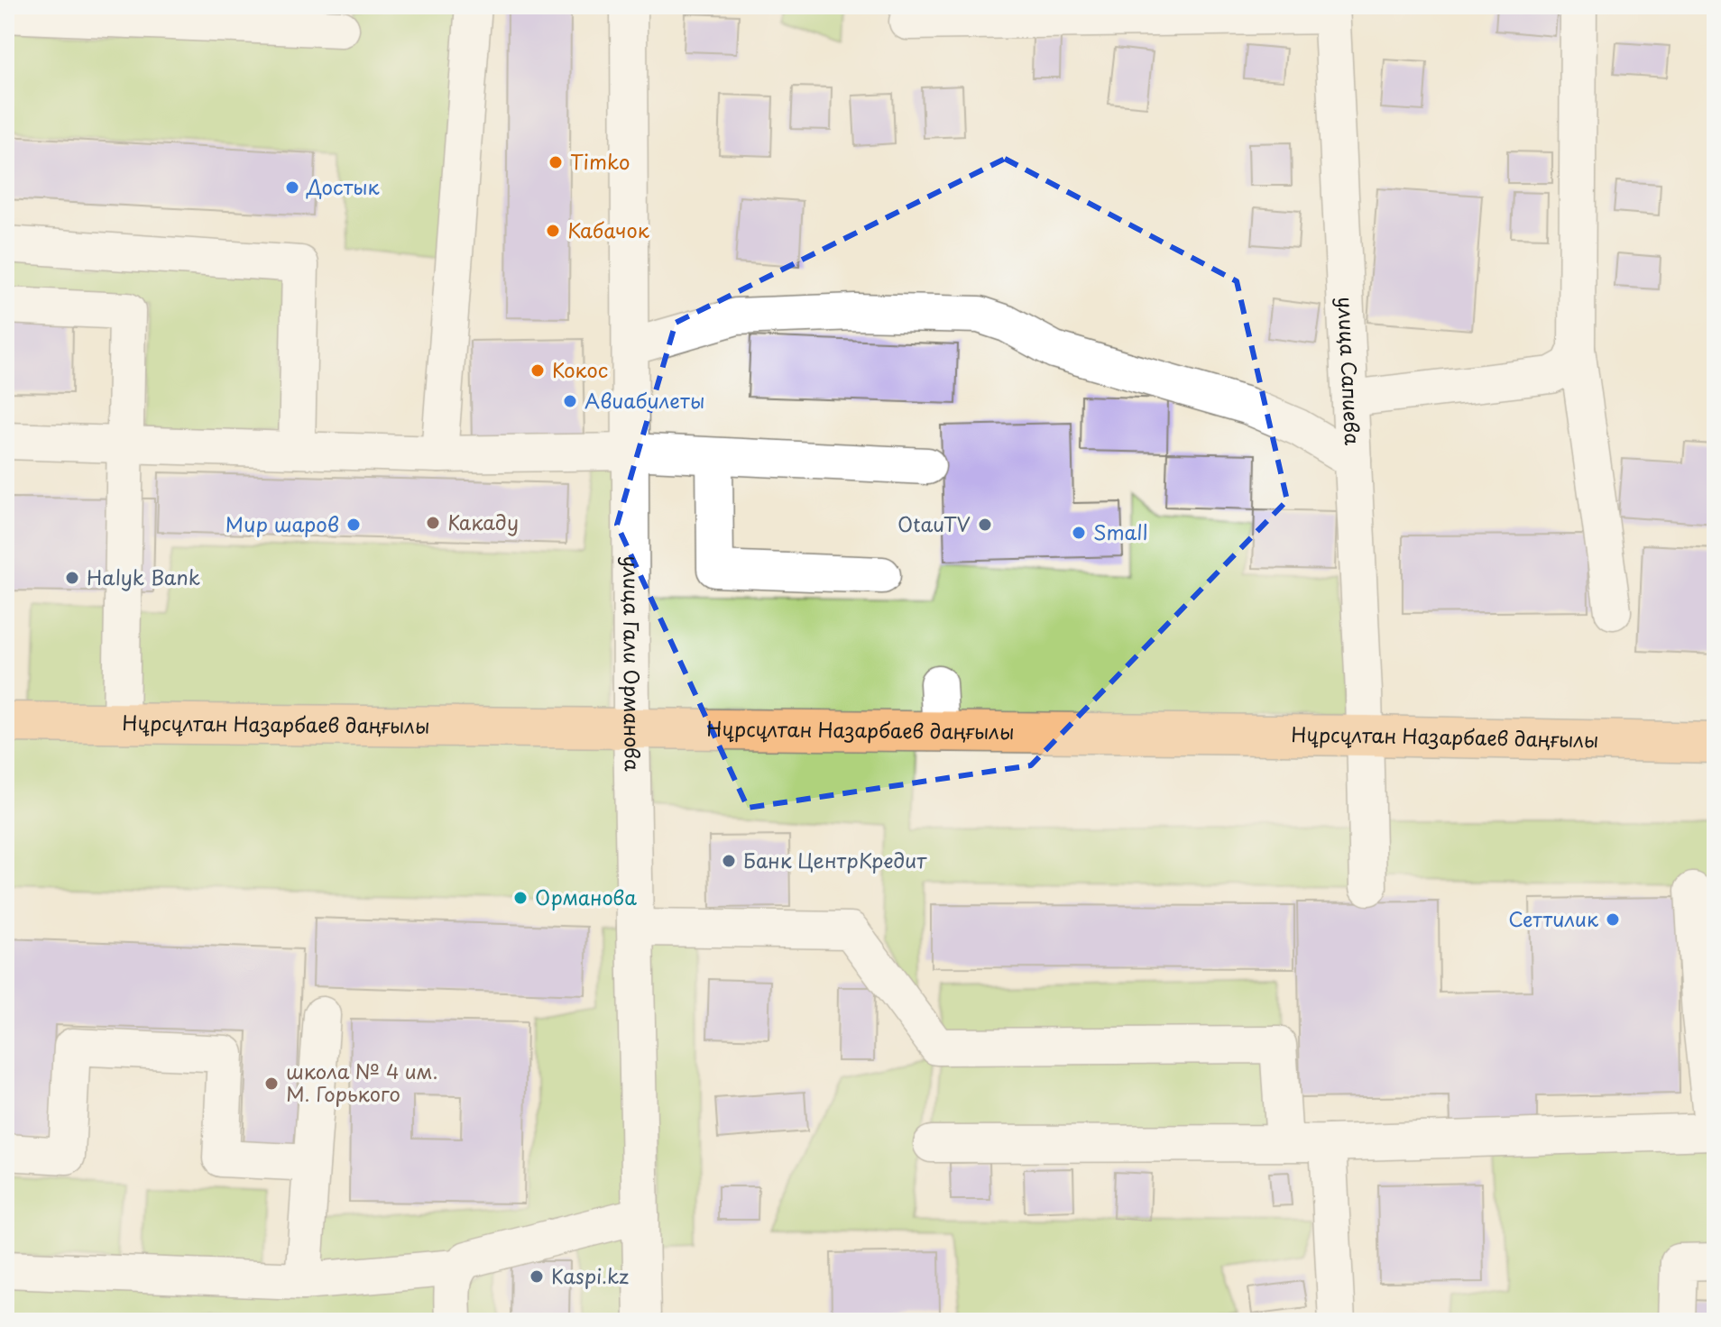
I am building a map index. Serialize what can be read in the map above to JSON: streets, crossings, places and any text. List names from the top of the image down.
{
  "streets": {
    "main road": ["Нұрсұлтан Назарбаев даңғылы"],
    "street": ["улица Сапиева", "улица Гали Орманова"]
  },
  "crossings": [
    ["улица Сапиева", "Нұрсұлтан Назарбаев даңғылы"],
    ["улица Гали Орманова", "Нұрсұлтан Назарбаев даңғылы"]
  ],
  "places": [
    "Timko",
    "Достык",
    "Кабачок",
    "Кокос",
    "Авиабилеты",
    "Какаду",
    "Мир шаров",
    "OtauTV",
    "Small",
    "Halyk Bank",
    "Банк ЦентрКредит",
    "Орманова",
    "Сеттилик",
    "школа № 4 им. М. Горького",
    "Kaspi.kz"
  ]
}
